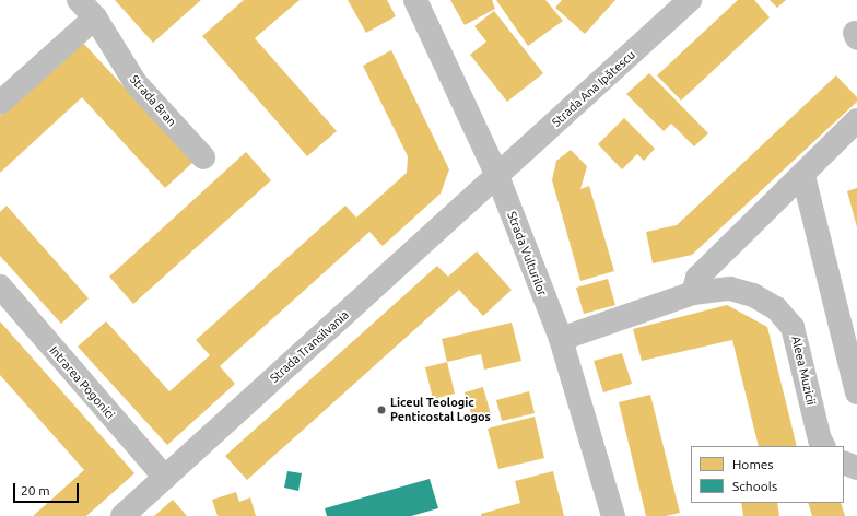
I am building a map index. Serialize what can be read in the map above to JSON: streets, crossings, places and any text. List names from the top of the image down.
{
  "streets": {
    "street": [
      "Strada Ana Ipătescu",
      "Strada Bran",
      "Strada Vulturilor",
      "Strada Transilvania",
      "Aleea Muzicii",
      "Intrarea Pogonici"
    ]
  },
  "crossings": [
    ["Strada Ana Ipătescu", "Strada Vulturilor"],
    ["Strada Ana Ipătescu", "Strada Transilvania"],
    ["Strada Vulturilor", "Strada Transilvania"],
    ["Strada Vulturilor", "Aleea Muzicii"],
    ["Strada Transilvania", "Intrarea Pogonici"]
  ],
  "places": ["Liceul Teologic Penticostal Logos"],
  "legend": ["Homes", "Schools"],
  "scale_bar": "20 m"
}
